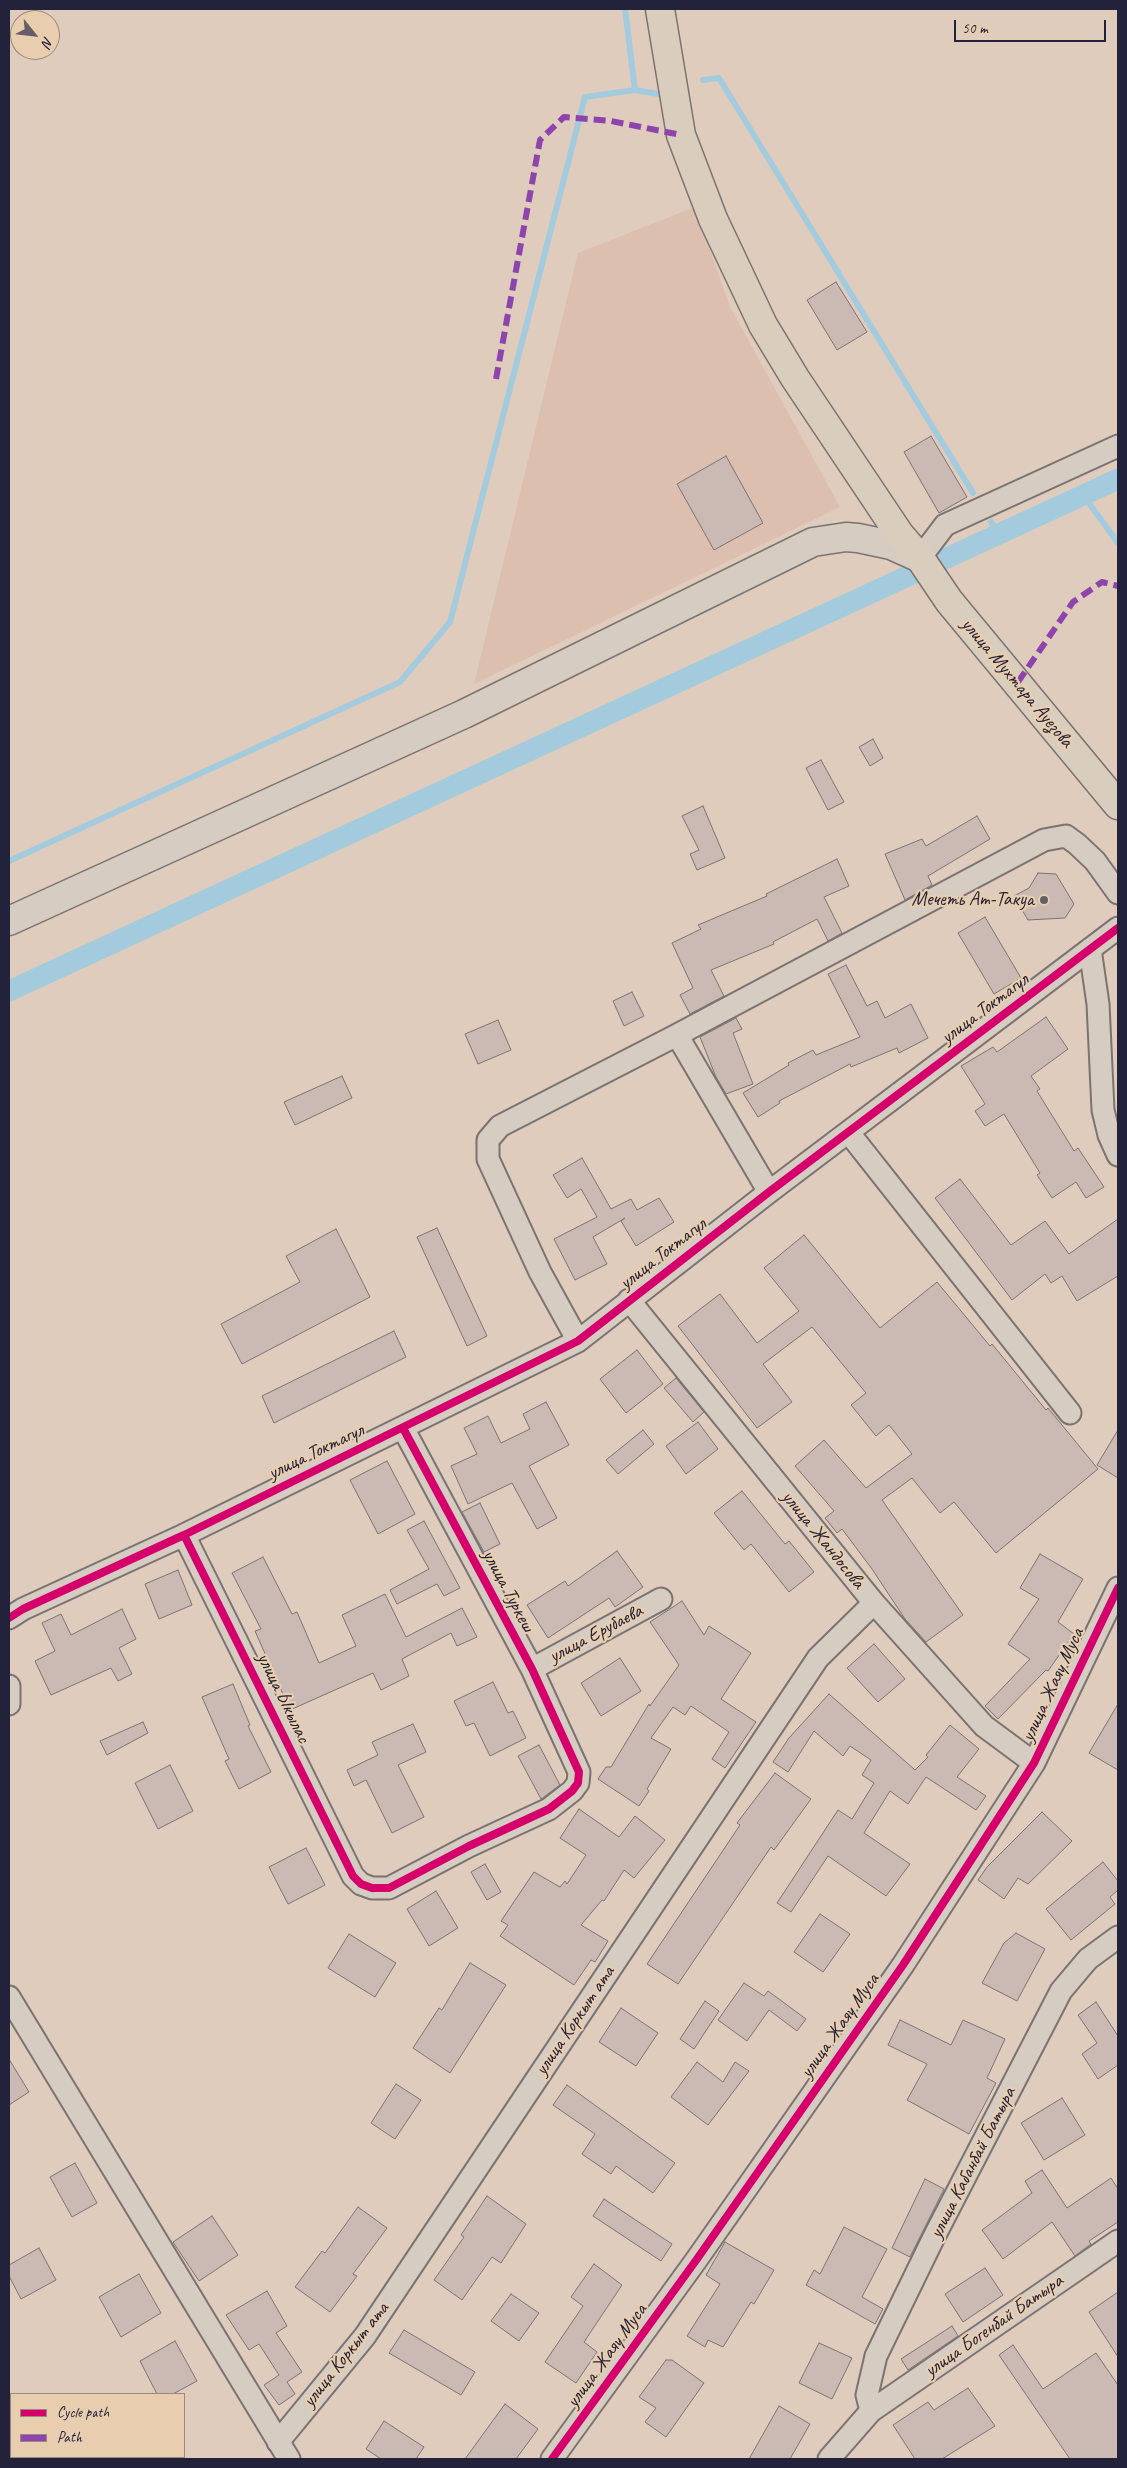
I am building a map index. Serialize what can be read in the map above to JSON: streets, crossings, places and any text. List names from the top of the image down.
{
  "streets": {
    "main road": ["улица Мухтара Ауезова"],
    "street": [
      "улица Токтагул",
      "улица Жандосова",
      "улица Туркеш",
      "улица Ерубаева",
      "улица Жаяу Муса",
      "улица Ыкылас",
      "улица Коркыт ата",
      "улица Кабанбай Батыра",
      "улица Богенбай Батыра"
    ]
  },
  "crossings": [
    ["улица Токтагул", "улица Жандосова"],
    ["улица Токтагул", "улица Туркеш"],
    ["улица Токтагул", "улица Ыкылас"],
    ["улица Жандосова", "улица Жаяу Муса"],
    ["улица Жандосова", "улица Коркыт ата"],
    ["улица Туркеш", "улица Ерубаева"],
    ["улица Туркеш", "улица Ыкылас"],
    ["улица Кабанбай Батыра", "улица Богенбай Батыра"]
  ],
  "places": ["Мечеть Ат-Такуа"],
  "legend": ["Cycle path", "Path"],
  "scale_bar": "50 m",
  "north": "bottom right"
}
